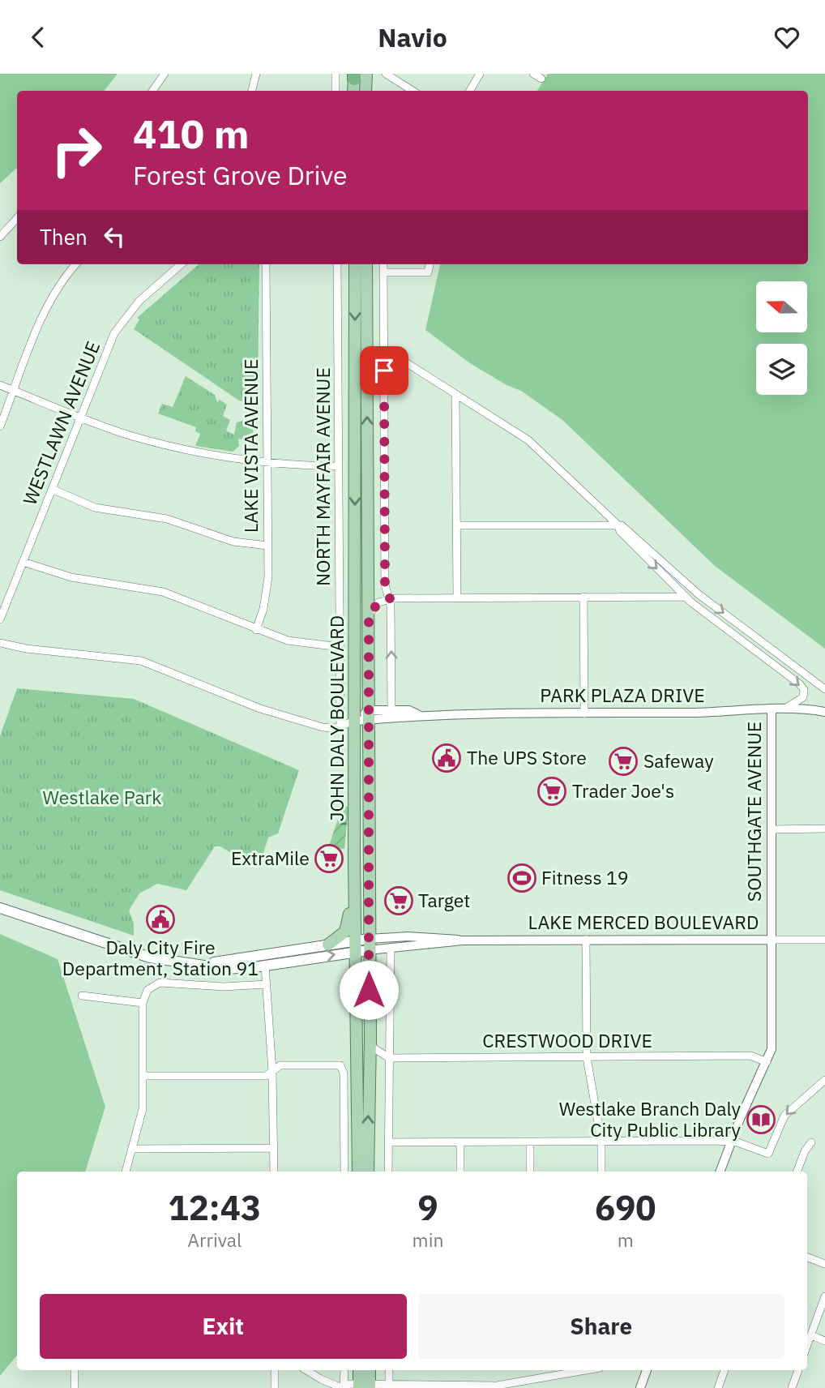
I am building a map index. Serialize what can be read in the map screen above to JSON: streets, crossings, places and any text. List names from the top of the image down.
{
  "streets": {
    "main road": ["JOHN DALY BOULEVARD", "LAKE MERCED BOULEVARD"],
    "street": [
      "WESTLAWN AVENUE",
      "LAKE VISTA AVENUE",
      "NORTH MAYFAIR AVENUE",
      "PARK PLAZA DRIVE",
      "SOUTHGATE AVENUE",
      "CRESTWOOD DRIVE"
    ]
  },
  "crossings": [
    ["PARK PLAZA DRIVE", "JOHN DALY BOULEVARD"],
    ["PARK PLAZA DRIVE", "SOUTHGATE AVENUE"],
    ["JOHN DALY BOULEVARD", "LAKE MERCED BOULEVARD"],
    ["SOUTHGATE AVENUE", "LAKE MERCED BOULEVARD"],
    ["SOUTHGATE AVENUE", "CRESTWOOD DRIVE"]
  ],
  "parks": ["Westlake Park"],
  "places": {
    "public building": ["The UPS Store", "Daly City Fire Department, Station 91"],
    "supermarket": [
      "Safeway",
      "Trader Joe's",
      "ExtraMile",
      "Target"
    ],
    "sports": ["Fitness 19"],
    "library": ["Westlake Branch Daly City Public Library"]
  },
  "north": "left",
  "page": {
    "header": "Navio",
    "turn": ["410 m", "Forest Grove Drive"],
    "then": "Then",
    "eta": [
      "12:43",
      "Arrival",
      "9",
      "min",
      "690",
      "m"
    ],
    "buttons": ["Exit", "Share"]
  }
}
